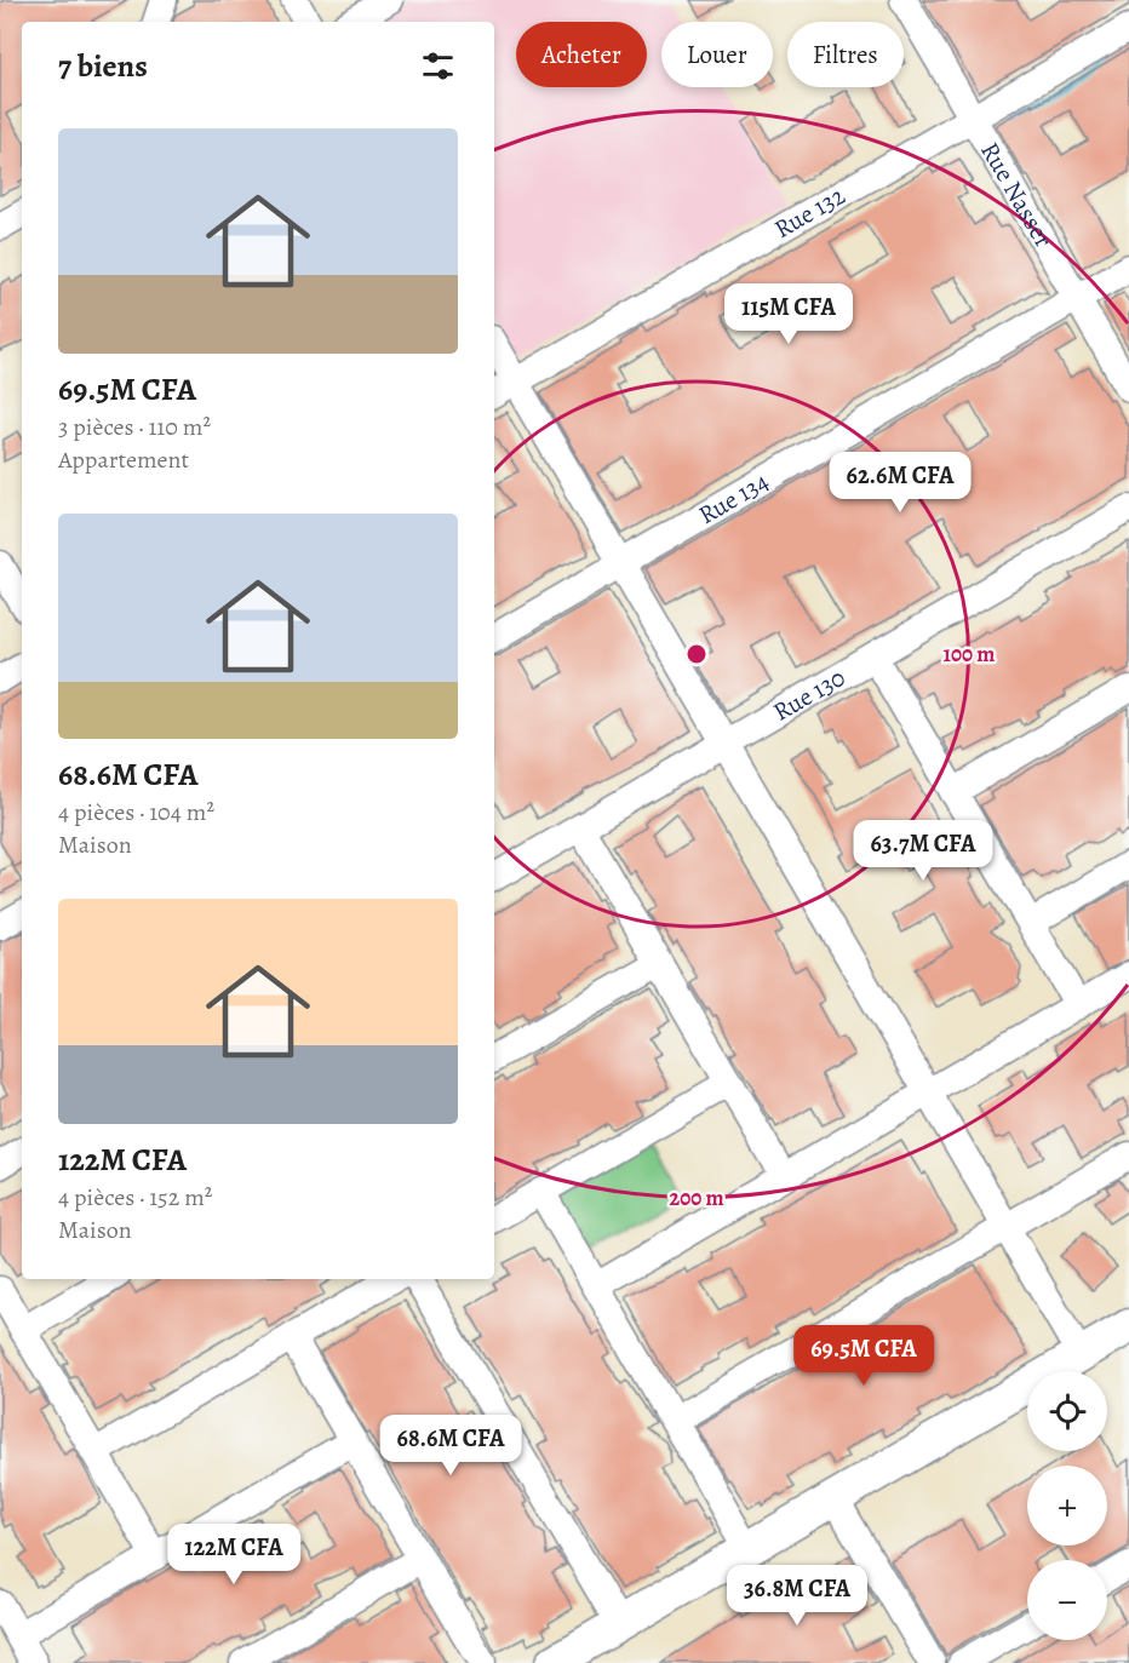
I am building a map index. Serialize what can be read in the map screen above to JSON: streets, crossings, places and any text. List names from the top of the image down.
{
  "streets": {
    "street": [
      "Rue Nasser",
      "Rue 132",
      "Rue 134",
      "Rue 130"
    ]
  },
  "crossings": [
    ["Rue Nasser", "Rue 132"],
    ["Rue Nasser", "Rue 134"]
  ],
  "page": {
    "chip": ["Acheter", "Louer", "Filtres"],
    "heading": "7 biens",
    "list": [
      {
        "name": "69.5M CFA",
        "note": "3 pièces · 110 m² · Appartement"
      },
      {
        "name": "68.6M CFA",
        "note": "4 pièces · 104 m² · Maison"
      },
      {
        "name": "122M CFA",
        "note": "4 pièces · 152 m² · Maison"
      }
    ],
    "price": [
      "115M CFA",
      "62.6M CFA",
      "63.7M CFA",
      "69.5M CFA",
      "68.6M CFA",
      "122M CFA",
      "36.8M CFA"
    ],
    "map_buttons": ["+", "−"]
  },
  "rings": ["100 m", "200 m"]
}
